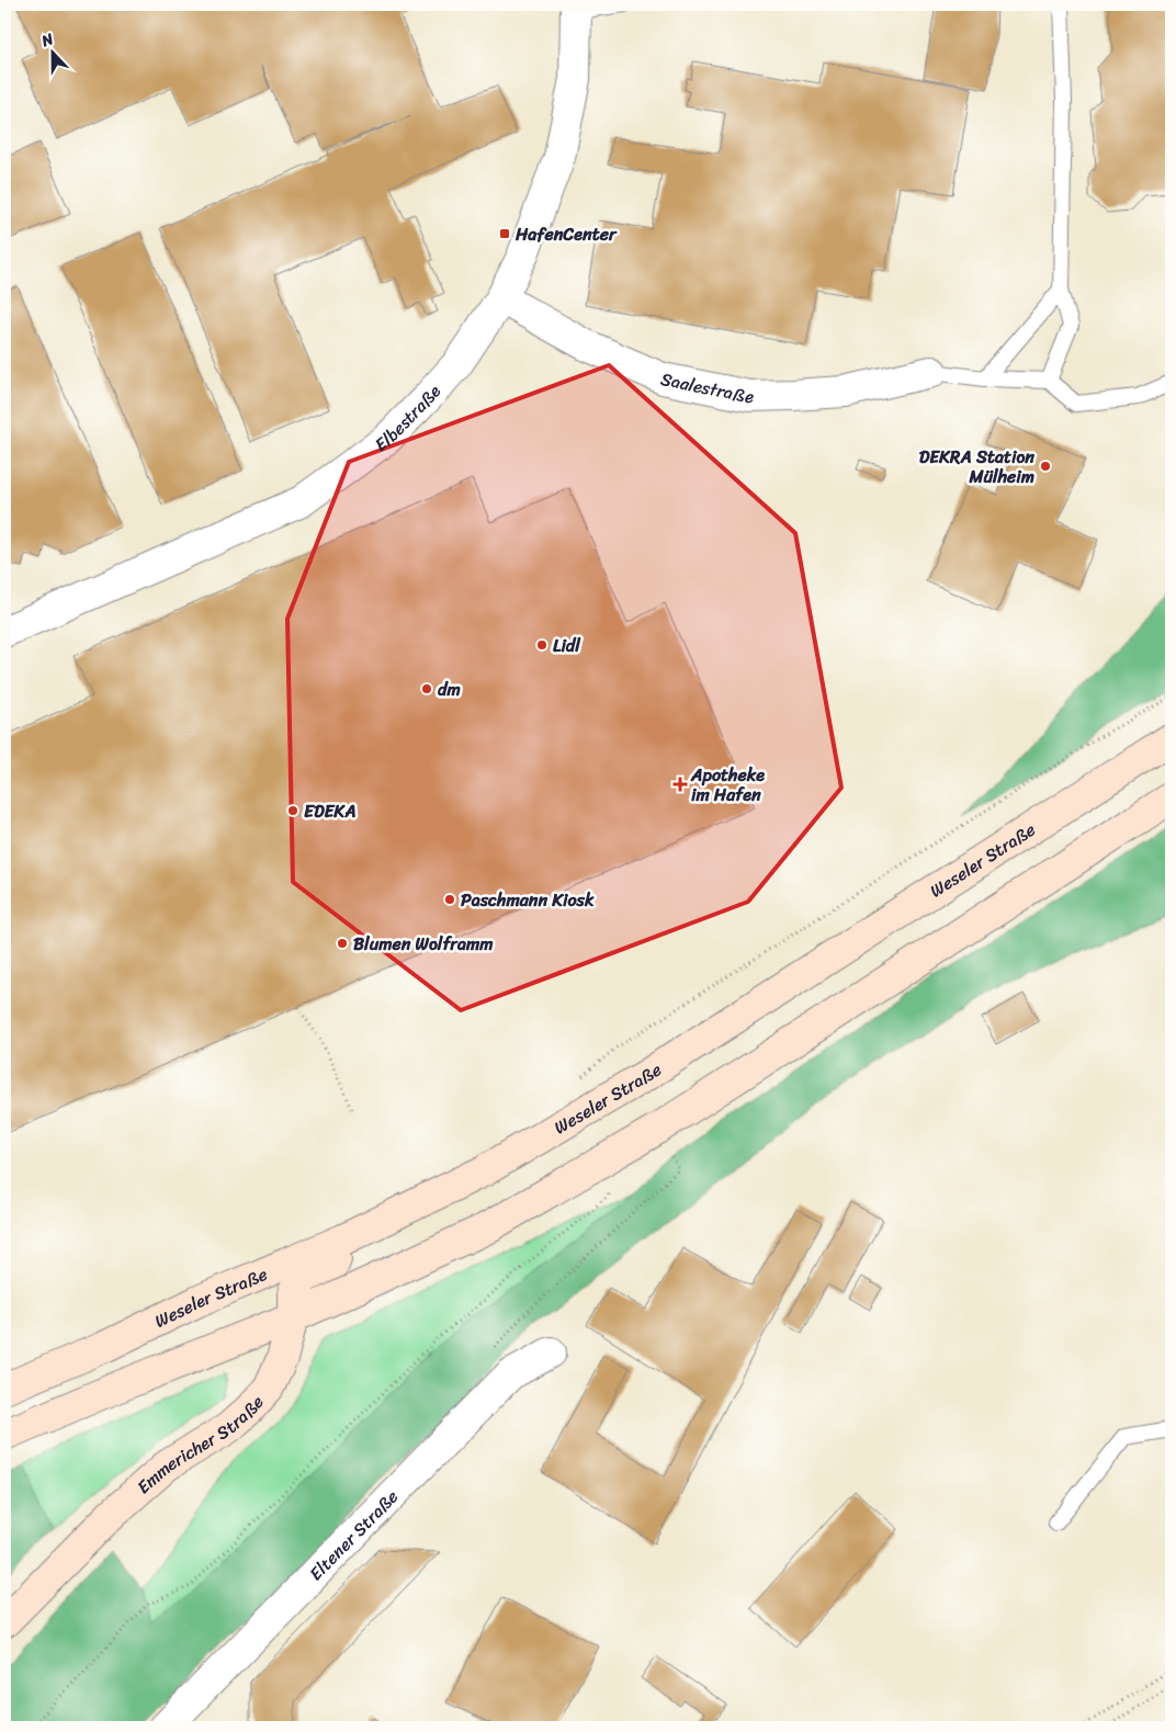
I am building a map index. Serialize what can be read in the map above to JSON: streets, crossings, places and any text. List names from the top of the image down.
{
  "streets": {
    "main road": ["Weseler Straße", "Emmericher Straße"],
    "street": ["Saalestraße", "Elbestraße", "Eltener Straße"]
  },
  "crossings": [
    ["Saalestraße", "Elbestraße"],
    ["Weseler Straße", "Emmericher Straße"]
  ],
  "places": {
    "transit": ["HafenCenter"],
    "other": [
      "DEKRA Station Mülheim",
      "Lidl",
      "dm",
      "EDEKA",
      "Paschmann Kiosk",
      "Blumen Wolframm"
    ],
    "health": ["Apotheke im Hafen"]
  },
  "north": "top"
}
